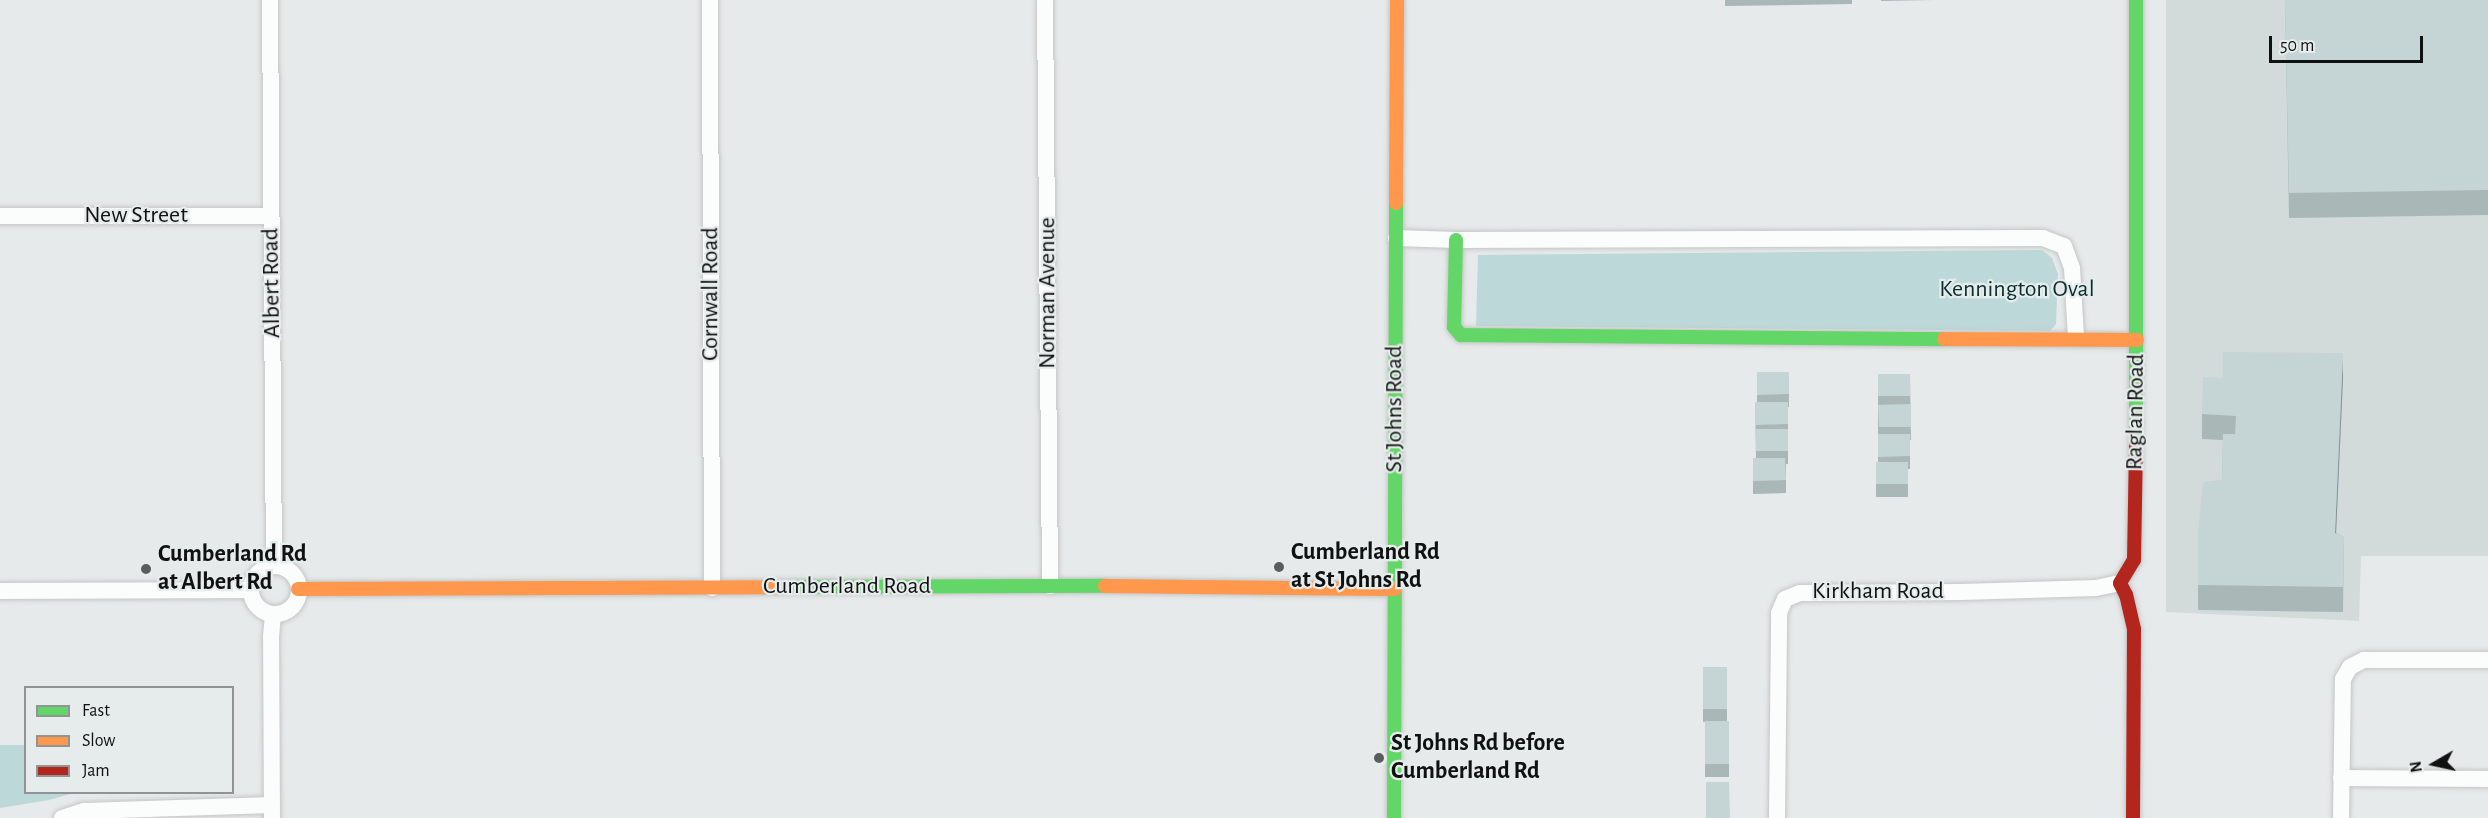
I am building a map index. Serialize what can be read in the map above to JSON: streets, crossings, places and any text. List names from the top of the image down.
{
  "streets": {
    "street": [
      "New Street",
      "Albert Road",
      "Norman Avenue",
      "Cornwall Road",
      "St Johns Road",
      "Raglan Road",
      "Cumberland Road",
      "Kirkham Road"
    ]
  },
  "crossings": [
    ["New Street", "Albert Road"],
    ["Albert Road", "Cumberland Road"],
    ["Norman Avenue", "Cumberland Road"],
    ["Cornwall Road", "Cumberland Road"],
    ["St Johns Road", "Cumberland Road"],
    ["Raglan Road", "Kirkham Road"]
  ],
  "parks": ["Kennington Oval"],
  "places": ["Cumberland Rd at St Johns Rd", "Cumberland Rd at Albert Rd", "St Johns Rd before Cumberland Rd"],
  "legend": ["Fast", "Slow", "Jam"],
  "scale_bar": "50 m",
  "north": "left"
}
